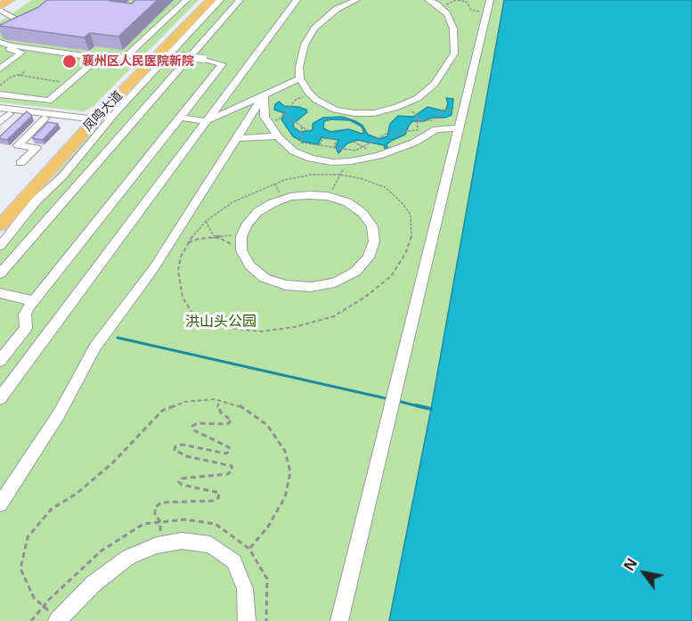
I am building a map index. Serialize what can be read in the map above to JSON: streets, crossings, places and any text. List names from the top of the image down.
{
  "streets": {
    "main road": ["凤鸣大道"]
  },
  "parks": ["洪山头公园"],
  "places": ["襄州区人民医院新院"],
  "north": "top left"
}
